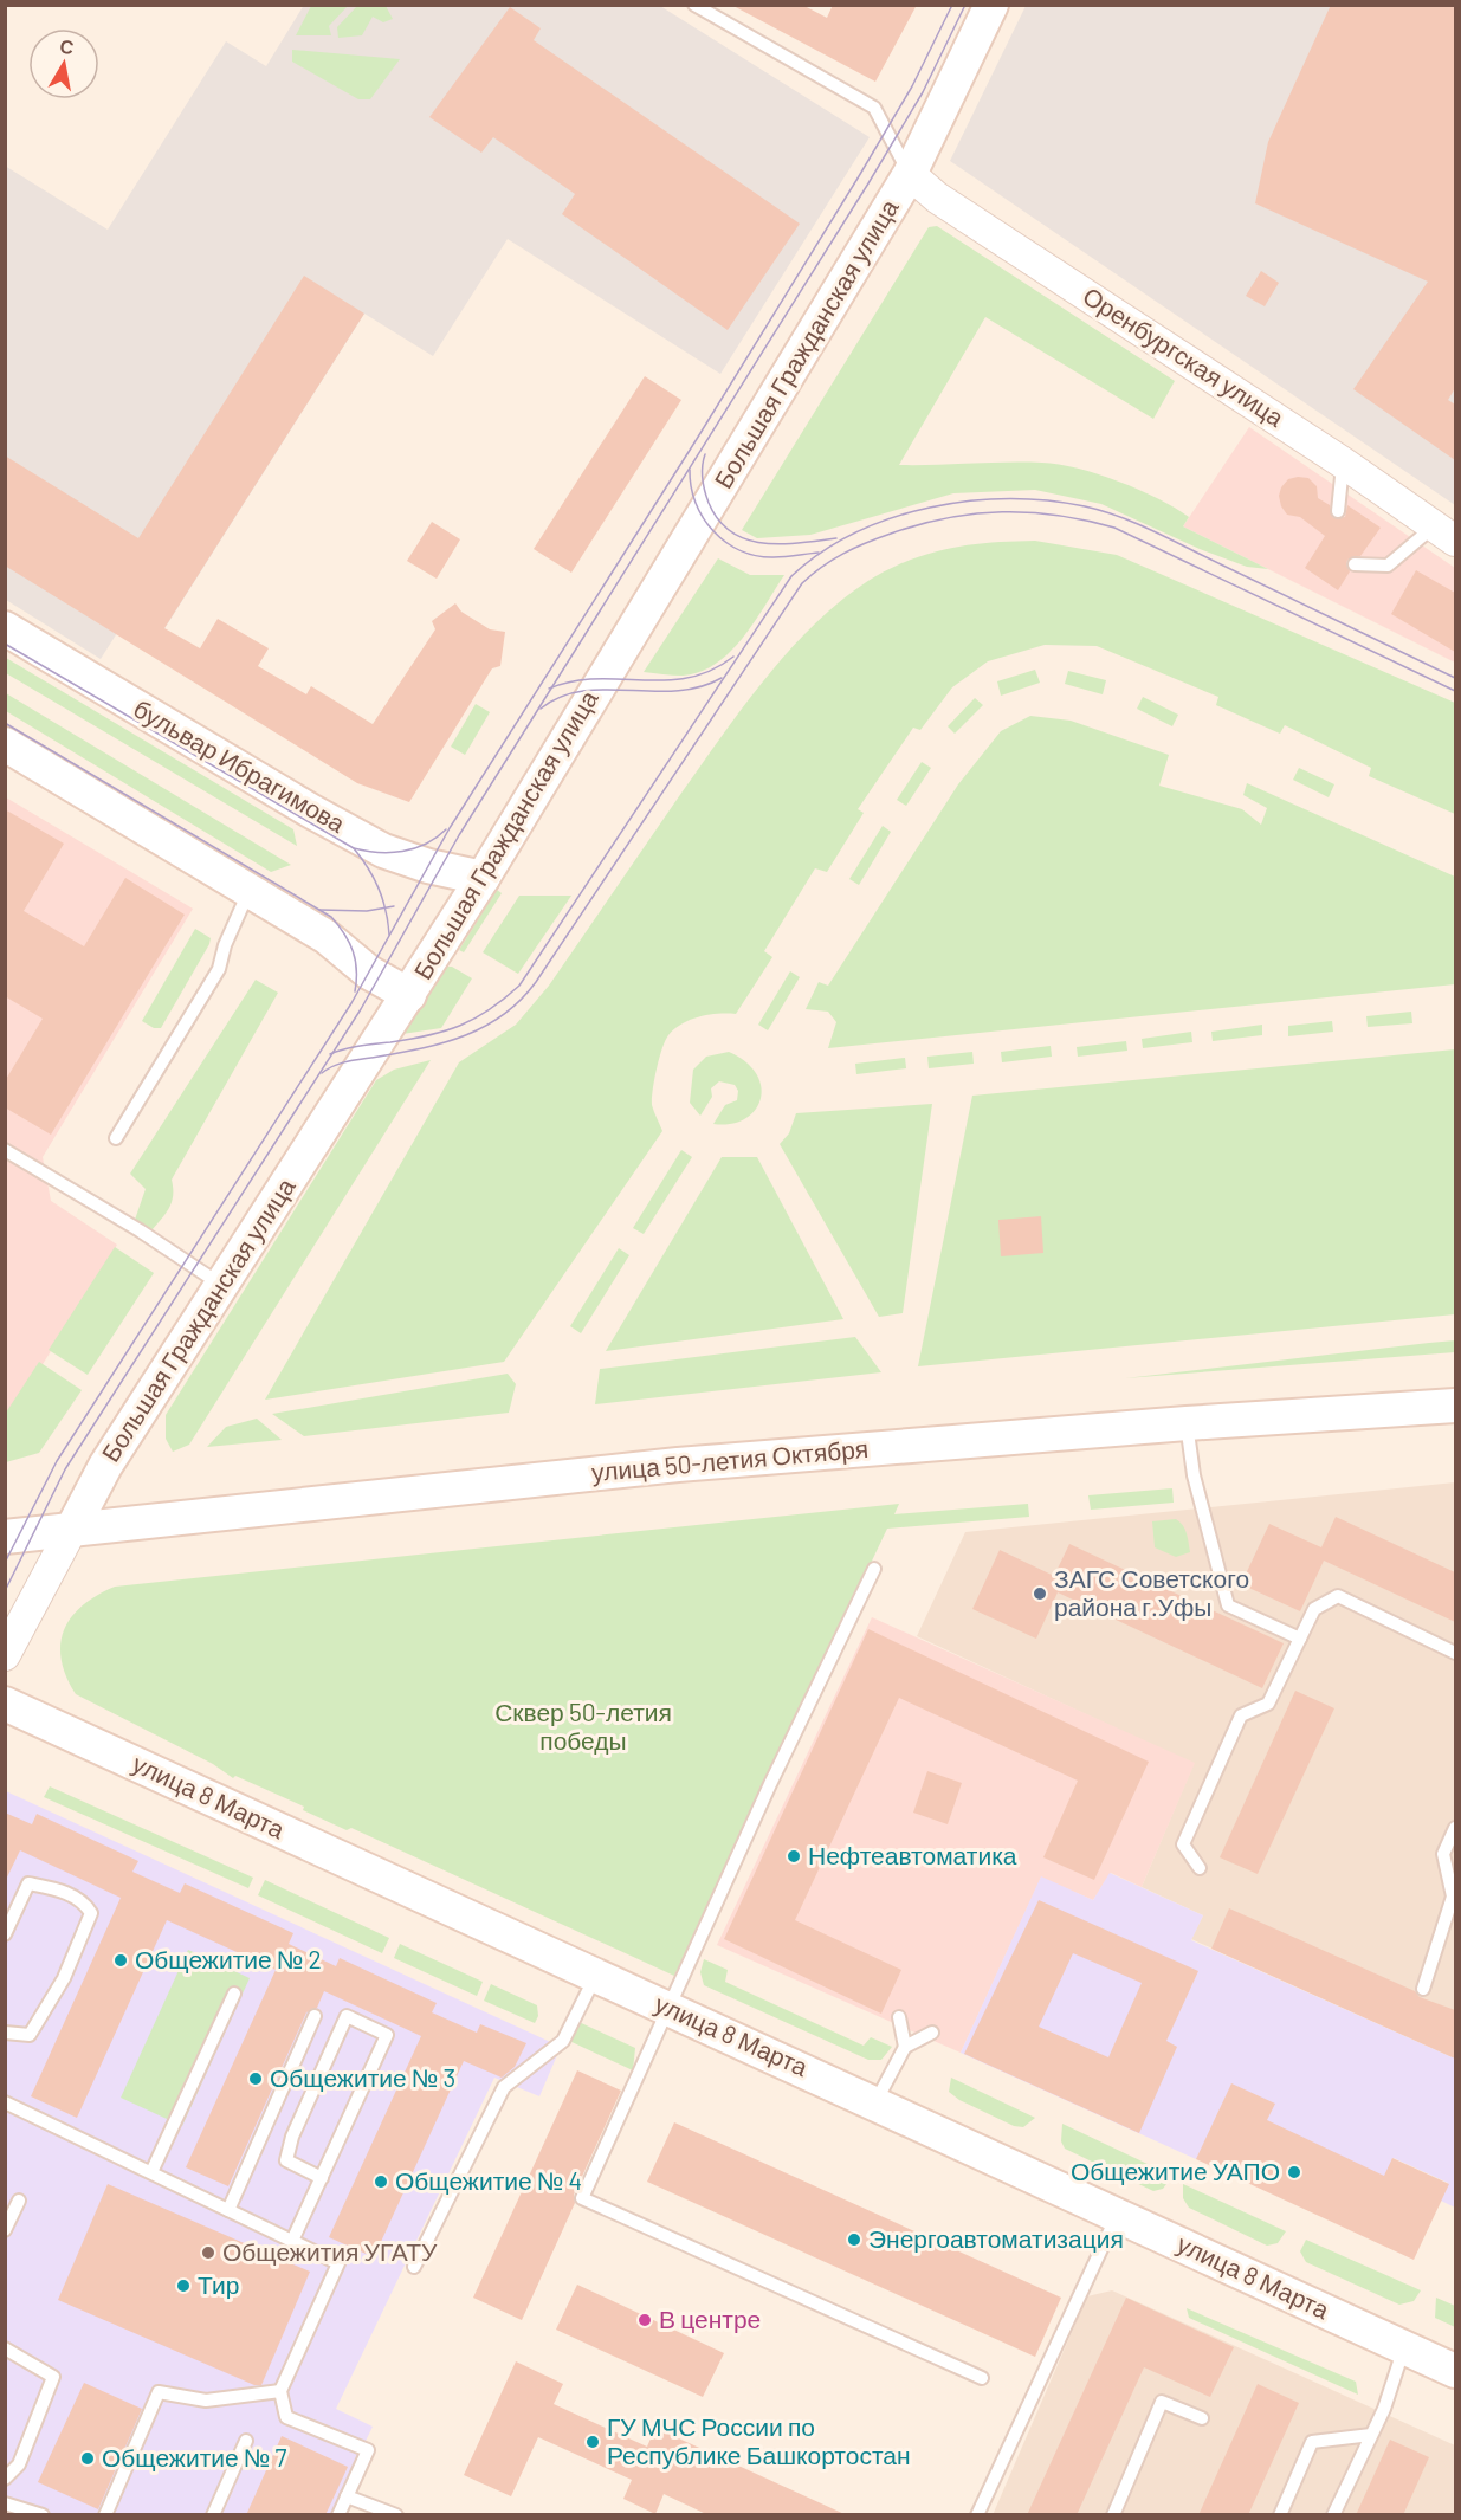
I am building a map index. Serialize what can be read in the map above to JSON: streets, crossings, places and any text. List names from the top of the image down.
{
  "streets": {
    "main road": [
      "Большая Гражданская улица",
      "бульвар Ибрагимова",
      "улица 50-летия Октября",
      "улица 8 Марта"
    ],
    "street": ["Оренбургская улица"]
  },
  "crossings": [
    ["Большая Гражданская улица", "Оренбургская улица"],
    ["Большая Гражданская улица", "бульвар Ибрагимова"],
    ["Большая Гражданская улица", "улица 50-летия Октября"]
  ],
  "parks": ["Сквер 50-летия победы"],
  "places": [
    "ЗАГС Советского района г.Уфы",
    "Нефтеавтоматика",
    "Общежитие № 2",
    "Общежитие № 3",
    "Общежитие УАПО",
    "Общежитие № 4",
    "Энергоавтоматизация",
    "Общежития УГАТУ",
    "Тир",
    "В центре",
    "ГУ МЧС России по Республике Башкортостан",
    "Общежитие № 7"
  ],
  "north": "top"
}
